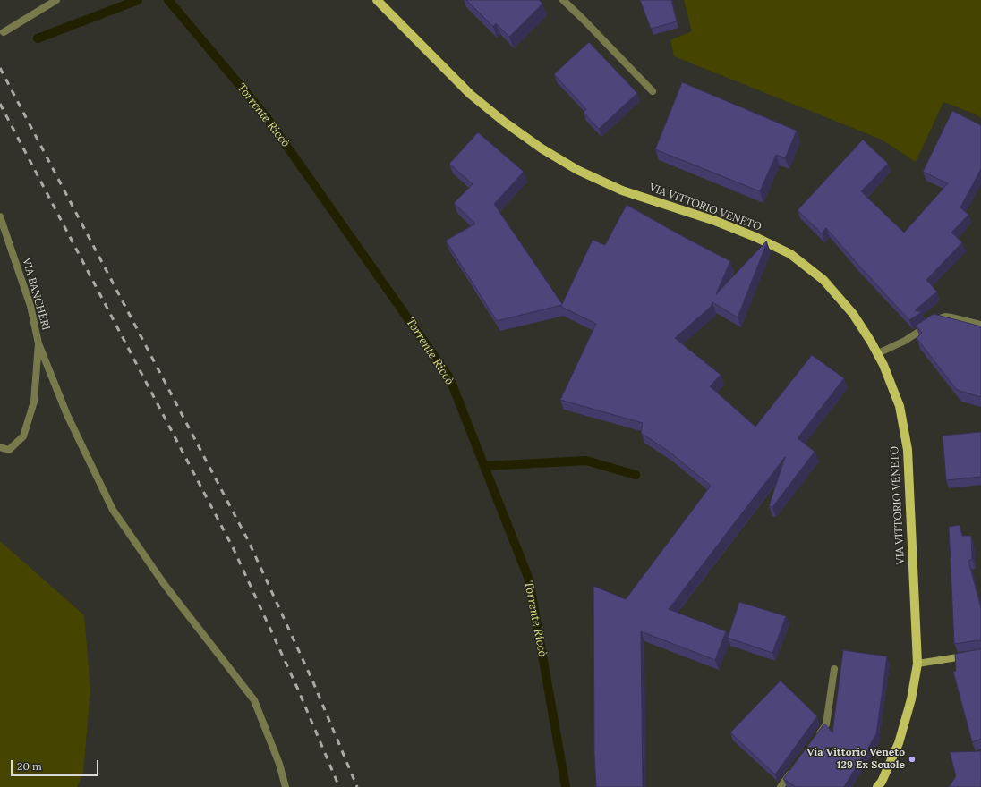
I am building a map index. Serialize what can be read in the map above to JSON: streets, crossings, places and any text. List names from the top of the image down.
{
  "streets": {
    "main road": ["VIA VITTORIO VENETO"],
    "street": ["VIA BANCHERI"]
  },
  "water": ["Torrente Riccò"],
  "places": ["Via Vittorio Veneto 129 Ex Scuole"],
  "scale_bar": "20 m"
}
